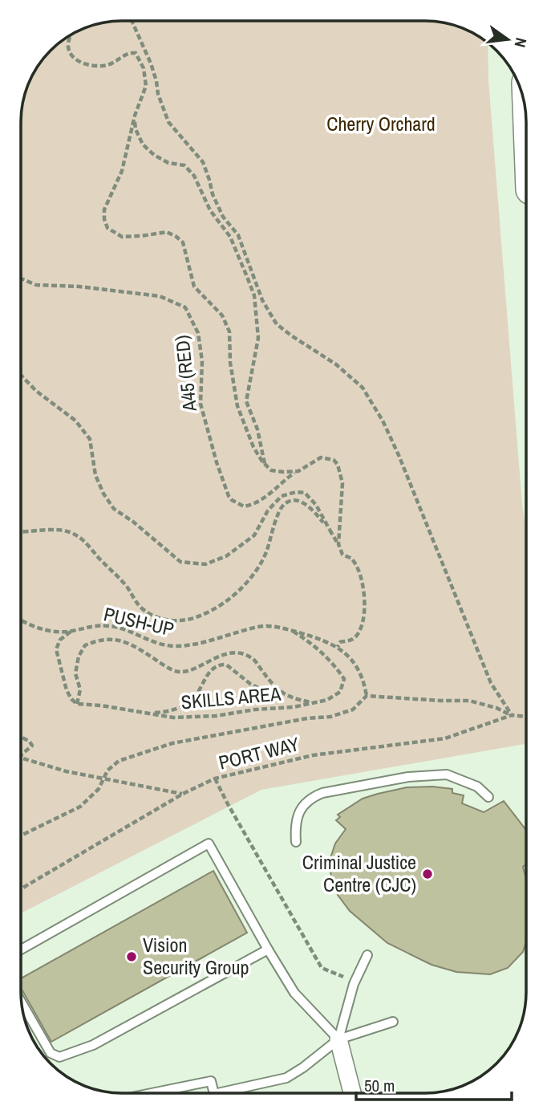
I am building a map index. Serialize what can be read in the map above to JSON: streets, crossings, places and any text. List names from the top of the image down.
{
  "streets": {
    "path": [
      "A45 (RED)",
      "PUSH-UP",
      "SKILLS AREA",
      "PORT WAY"
    ]
  },
  "crossings": [
    ["PUSH-UP", "SKILLS AREA"]
  ],
  "parks": ["Cherry Orchard"],
  "places": ["Criminal Justice Centre (CJC)", "Vision Security Group"],
  "scale_bar": "50 m",
  "north": "right"
}
